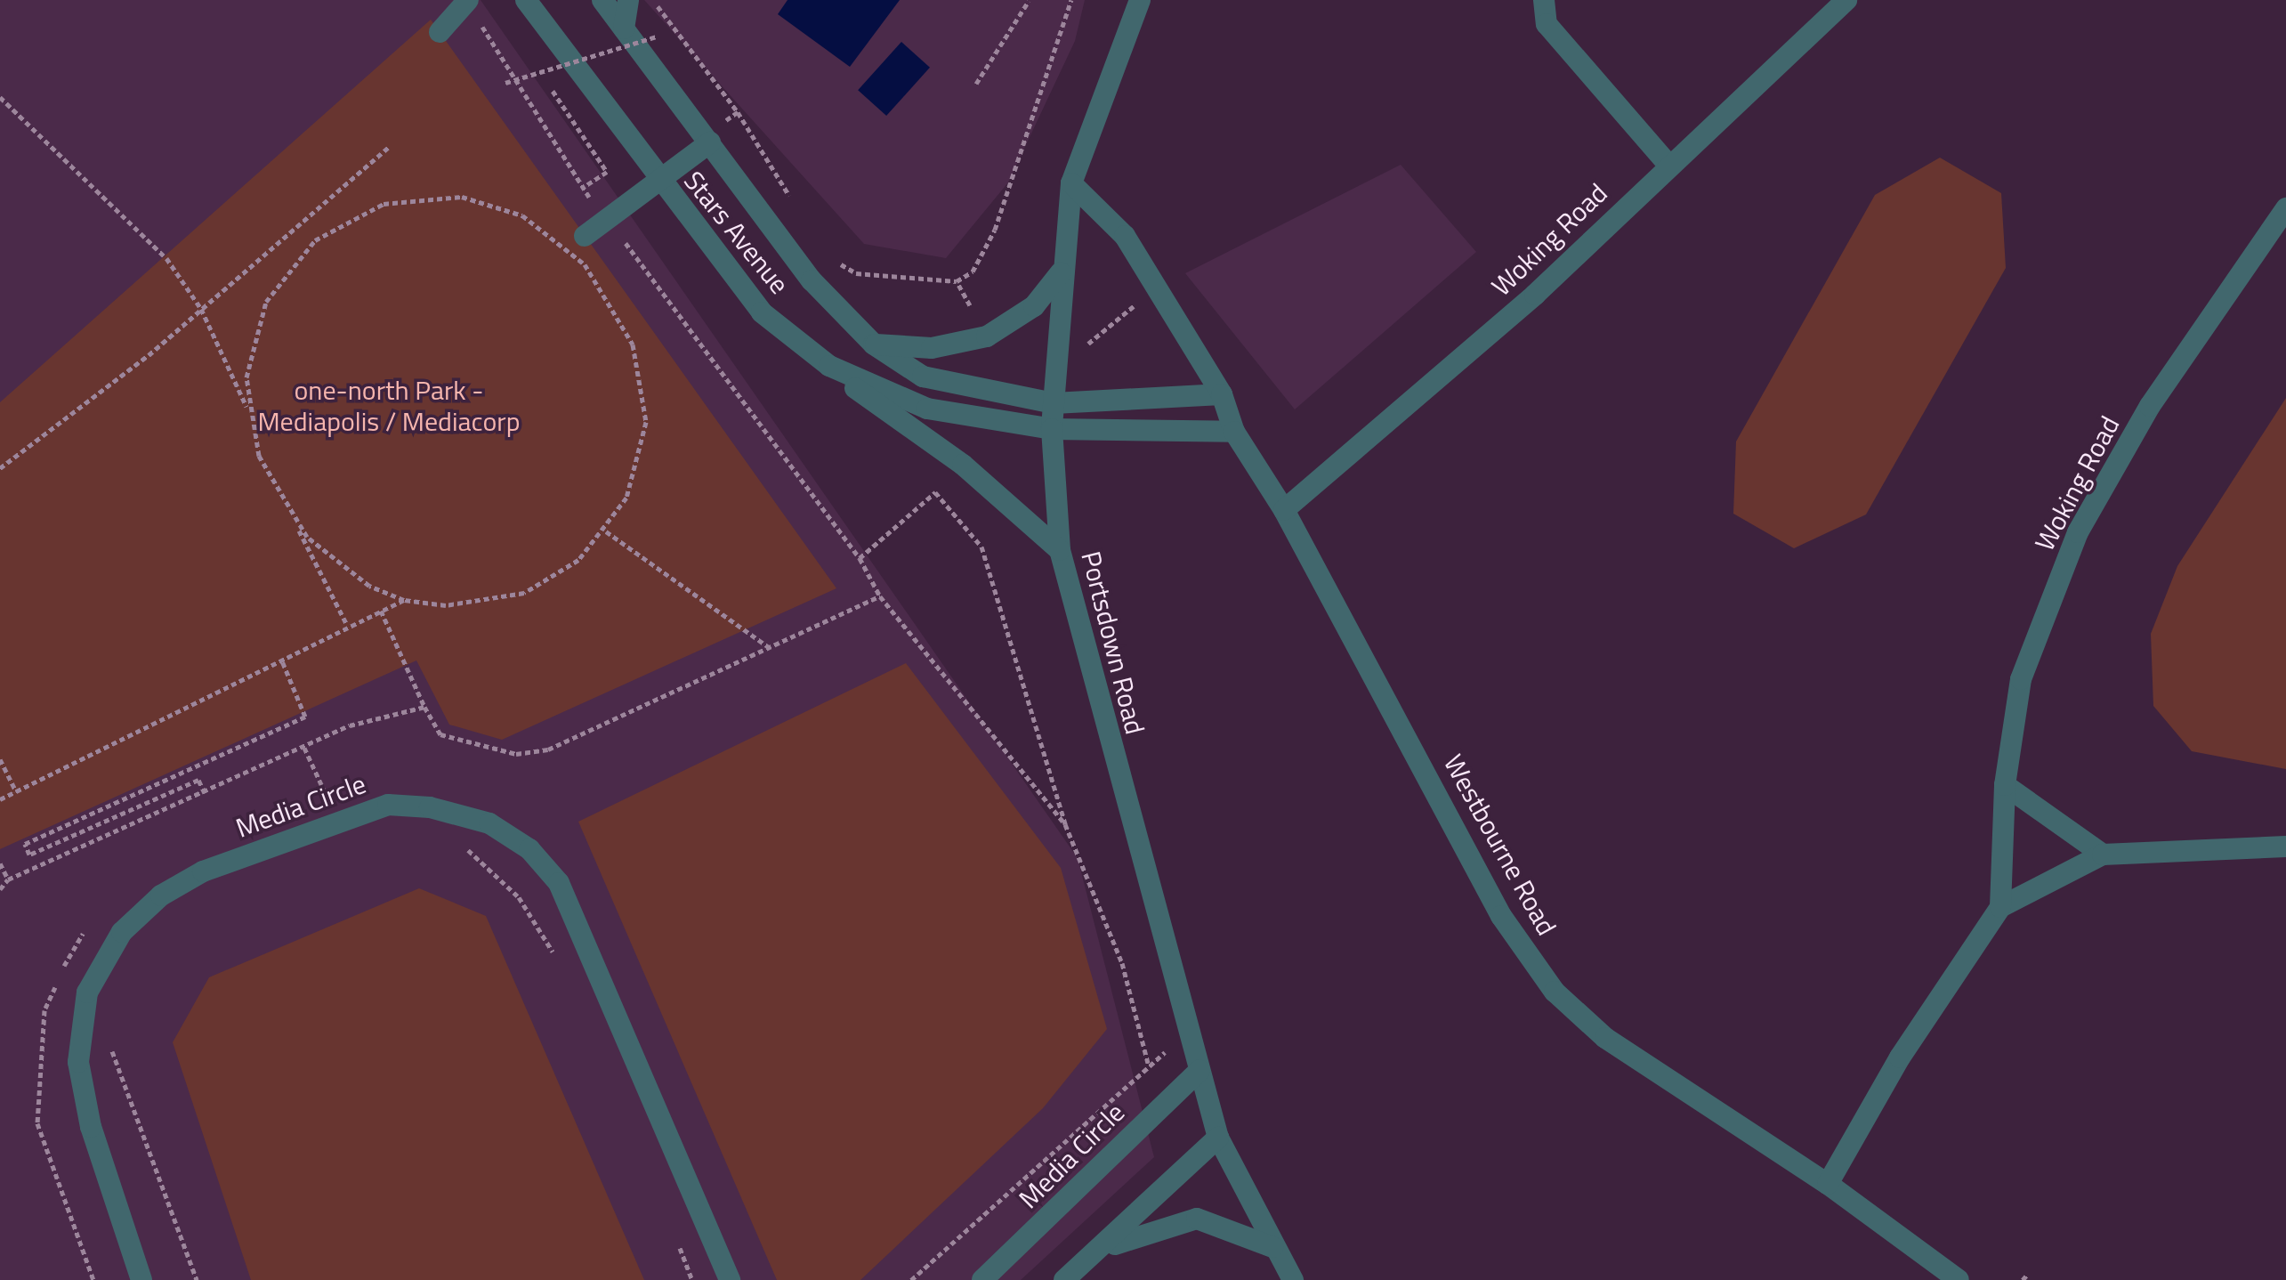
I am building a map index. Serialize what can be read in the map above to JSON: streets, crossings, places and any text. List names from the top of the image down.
{
  "streets": {
    "street": [
      "Stars Avenue",
      "Woking Road",
      "Portsdown Road",
      "Media Circle",
      "Westbourne Road"
    ]
  },
  "crossings": [
    ["Stars Avenue", "Portsdown Road"],
    ["Woking Road", "Westbourne Road"],
    ["Portsdown Road", "Media Circle"],
    ["Portsdown Road", "Westbourne Road"]
  ],
  "parks": ["one-north Park - Mediapolis / Mediacorp"]
}
